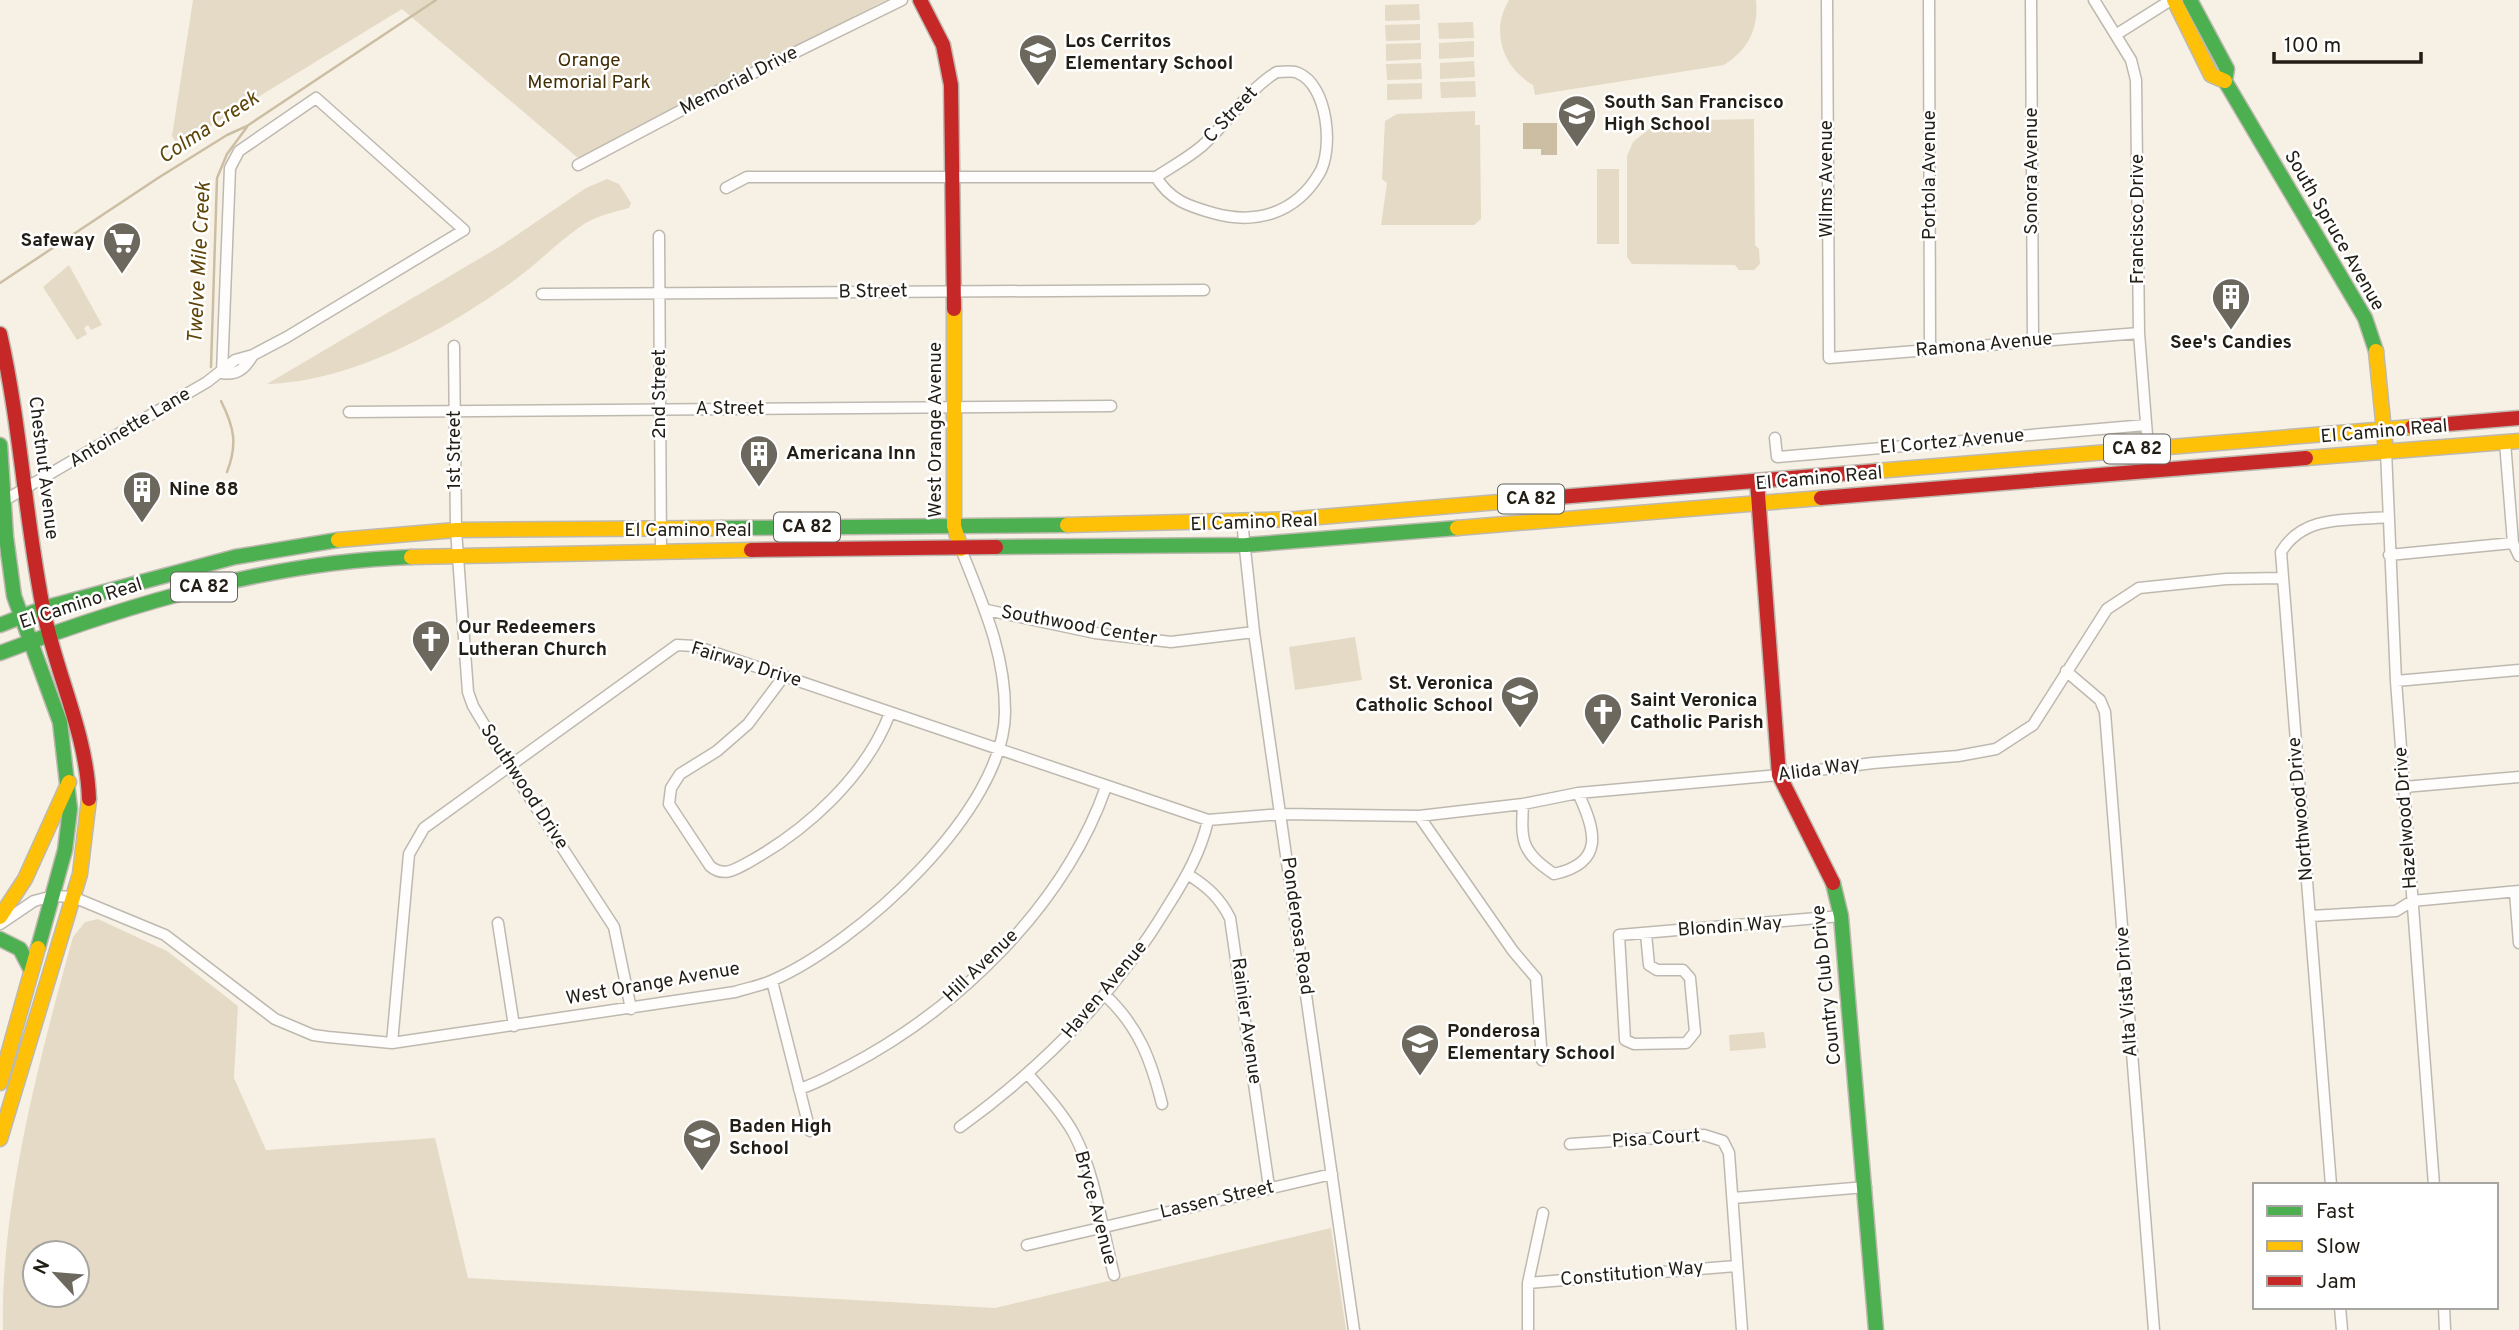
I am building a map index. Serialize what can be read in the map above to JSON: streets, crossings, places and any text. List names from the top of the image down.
{
  "streets": {
    "main road": [
      "South Spruce Avenue",
      "West Orange Avenue",
      "El Camino Real",
      "CA 82",
      "Chestnut Avenue",
      "Country Club Drive"
    ],
    "street": [
      "Memorial Drive",
      "C Street",
      "Sonora Avenue",
      "Portola Avenue",
      "Wilms Avenue",
      "Francisco Drive",
      "B Street",
      "Ramona Avenue",
      "2nd Street",
      "A Street",
      "Antoinette Lane",
      "El Cortez Avenue",
      "1st Street",
      "Southwood Center",
      "Fairway Drive",
      "Alida Way",
      "Southwood Drive",
      "Northwood Drive",
      "Hazelwood Drive",
      "Ponderosa Road",
      "Blondin Way",
      "Hill Avenue",
      "Haven Avenue",
      "Alta Vista Drive",
      "Rainier Avenue",
      "Pisa Court",
      "Lassen Street",
      "Bryce Avenue",
      "Constitution Way"
    ]
  },
  "crossings": [
    ["Sonora Avenue", "Ramona Avenue"],
    ["Portola Avenue", "Ramona Avenue"],
    ["Wilms Avenue", "Ramona Avenue"],
    ["Francisco Drive", "Ramona Avenue"],
    ["Francisco Drive", "El Camino Real"],
    ["Francisco Drive", "El Cortez Avenue"],
    ["South Spruce Avenue", "El Camino Real"],
    ["South Spruce Avenue", "Hazelwood Drive"],
    ["B Street", "2nd Street"],
    ["B Street", "West Orange Avenue"],
    ["2nd Street", "A Street"],
    ["2nd Street", "El Camino Real"],
    ["A Street", "West Orange Avenue"],
    ["A Street", "1st Street"],
    ["Antoinette Lane", "Chestnut Avenue"],
    ["West Orange Avenue", "El Camino Real"],
    ["West Orange Avenue", "Chestnut Avenue"],
    ["West Orange Avenue", "Southwood Center"],
    ["West Orange Avenue", "Fairway Drive"],
    ["West Orange Avenue", "Southwood Drive"],
    ["El Camino Real", "1st Street"],
    ["El Camino Real", "Chestnut Avenue"],
    ["El Camino Real", "Southwood Drive"],
    ["El Camino Real", "Hazelwood Drive"],
    ["El Camino Real", "Ponderosa Road"],
    ["El Camino Real", "Country Club Drive"],
    ["1st Street", "Southwood Drive"],
    ["Southwood Center", "Ponderosa Road"],
    ["Fairway Drive", "Alida Way"],
    ["Fairway Drive", "Southwood Drive"],
    ["Fairway Drive", "Ponderosa Road"],
    ["Fairway Drive", "Hill Avenue"],
    ["Fairway Drive", "Haven Avenue"],
    ["Alida Way", "Northwood Drive"],
    ["Alida Way", "Ponderosa Road"],
    ["Alida Way", "Country Club Drive"],
    ["Alida Way", "Alta Vista Drive"],
    ["Northwood Drive", "Hazelwood Drive"],
    ["Ponderosa Road", "Lassen Street"],
    ["Blondin Way", "Country Club Drive"],
    ["Haven Avenue", "Rainier Avenue"],
    ["Haven Avenue", "Bryce Avenue"],
    ["Rainier Avenue", "Lassen Street"],
    ["Pisa Court", "Constitution Way"],
    ["Lassen Street", "Bryce Avenue"]
  ],
  "water": ["Colma Creek", "Twelve Mile Creek"],
  "parks": ["Orange Memorial Park"],
  "places": {
    "school or university": [
      "Los Cerritos Elementary School",
      "South San Francisco High School",
      "St. Veronica Catholic School",
      "Ponderosa Elementary School",
      "Baden High School"
    ],
    "supermarket": ["Safeway"],
    "building": ["See's Candies", "Americana Inn", "Nine 88"],
    "church": ["Our Redeemers Lutheran Church", "Saint Veronica Catholic Parish"]
  },
  "legend": ["Fast", "Slow", "Jam"],
  "scale_bar": "100 m",
  "north": "top left"
}
